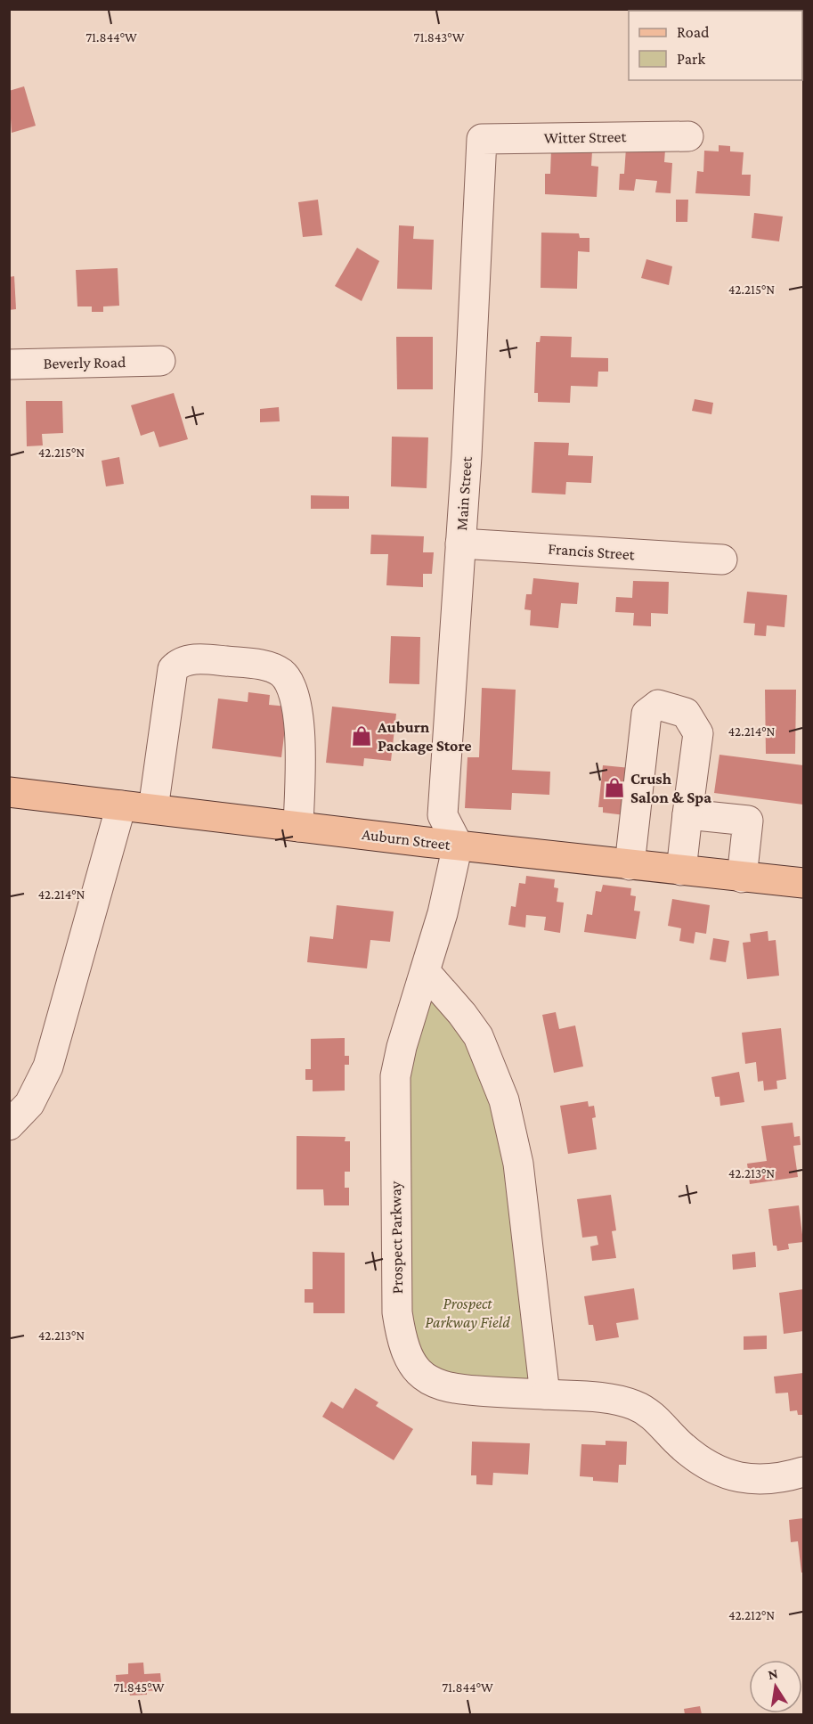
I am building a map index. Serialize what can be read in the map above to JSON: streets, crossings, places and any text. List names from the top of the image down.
{
  "streets": {
    "main road": ["Auburn Street"],
    "street": [
      "Witter Street",
      "Beverly Road",
      "Main Street",
      "Francis Street",
      "Prospect Parkway"
    ]
  },
  "crossings": [
    ["Witter Street", "Main Street"],
    ["Main Street", "Francis Street"],
    ["Main Street", "Auburn Street"],
    ["Main Street", "Prospect Parkway"],
    ["Auburn Street", "Prospect Parkway"]
  ],
  "parks": ["Prospect Parkway Field"],
  "places": {
    "shop": ["Auburn Package Store", "Crush Salon & Spa"]
  },
  "legend": ["Road", "Park"],
  "north": "top",
  "coordinates": [
    "71.844°W",
    "71.843°W",
    "42.215°N",
    "42.214°N",
    "42.213°N",
    "42.212°N",
    "71.845°W"
  ]
}
